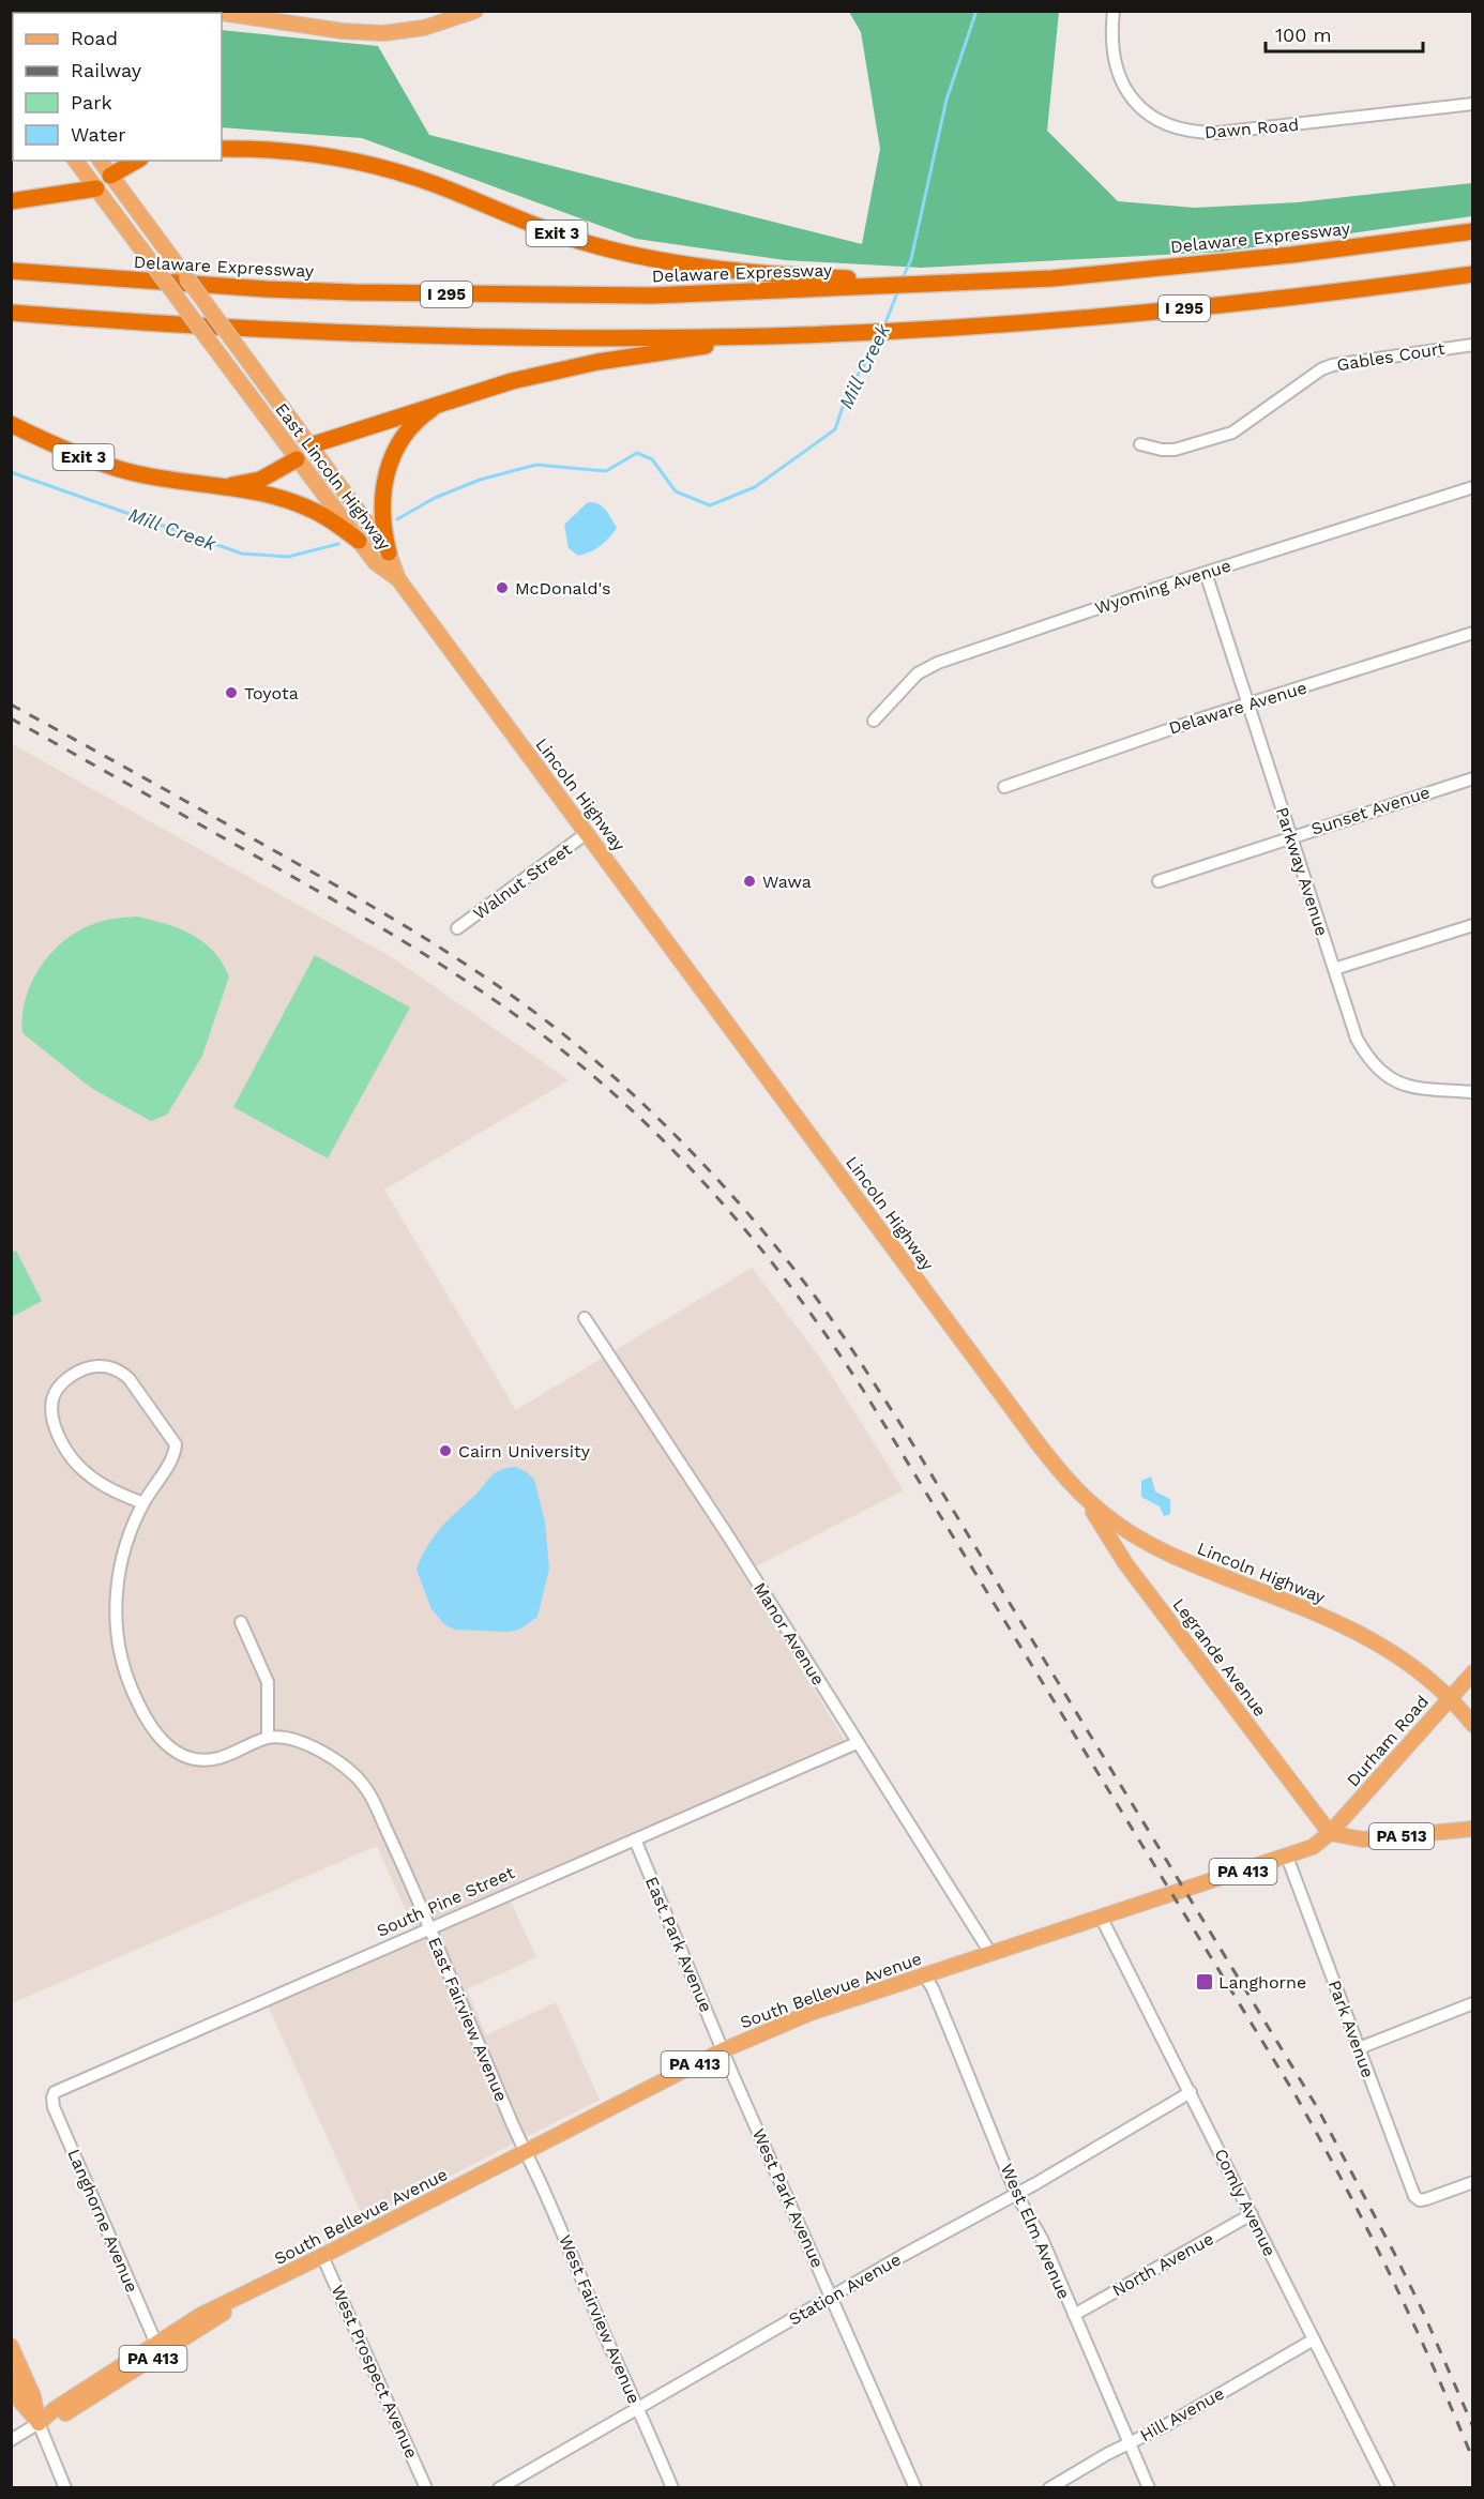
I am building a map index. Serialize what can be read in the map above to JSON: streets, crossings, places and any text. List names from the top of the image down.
{
  "streets": {
    "highway": ["Exit 3", "Delaware Expressway", "I 295"],
    "main road": [
      "East Lincoln Highway",
      "Lincoln Highway",
      "Legrande Avenue",
      "Durham Road",
      "PA 513",
      "PA 413",
      "South Bellevue Avenue"
    ],
    "street": [
      "Dawn Road",
      "Gables Court",
      "Wyoming Avenue",
      "Delaware Avenue",
      "Sunset Avenue",
      "Parkway Avenue",
      "Walnut Street",
      "Manor Avenue",
      "South Pine Street",
      "East Park Avenue",
      "East Fairview Avenue",
      "Park Avenue",
      "West Park Avenue",
      "Comly Avenue",
      "Langhorne Avenue",
      "West Elm Avenue",
      "North Avenue",
      "Station Avenue",
      "West Fairview Avenue",
      "West Prospect Avenue",
      "Hill Avenue"
    ]
  },
  "crossings": [
    ["Exit 3", "Delaware Expressway"],
    ["East Lincoln Highway", "Lincoln Highway"],
    ["Wyoming Avenue", "Parkway Avenue"],
    ["Delaware Avenue", "Parkway Avenue"],
    ["Lincoln Highway", "Walnut Street"],
    ["Lincoln Highway", "Legrande Avenue"],
    ["Lincoln Highway", "Durham Road"],
    ["Sunset Avenue", "Parkway Avenue"],
    ["Manor Avenue", "South Pine Street"],
    ["Manor Avenue", "South Bellevue Avenue"],
    ["Legrande Avenue", "Durham Road"],
    ["Legrande Avenue", "PA 513"],
    ["Legrande Avenue", "South Bellevue Avenue"],
    ["Durham Road", "PA 513"],
    ["Durham Road", "South Bellevue Avenue"],
    ["PA 513", "South Bellevue Avenue"],
    ["South Pine Street", "East Park Avenue"],
    ["South Pine Street", "East Fairview Avenue"],
    ["South Pine Street", "Langhorne Avenue"],
    ["East Park Avenue", "South Bellevue Avenue"],
    ["East Park Avenue", "West Park Avenue"],
    ["South Bellevue Avenue", "East Fairview Avenue"],
    ["South Bellevue Avenue", "Park Avenue"],
    ["South Bellevue Avenue", "West Park Avenue"],
    ["South Bellevue Avenue", "Comly Avenue"],
    ["South Bellevue Avenue", "Langhorne Avenue"],
    ["South Bellevue Avenue", "West Elm Avenue"],
    ["South Bellevue Avenue", "West Fairview Avenue"],
    ["South Bellevue Avenue", "West Prospect Avenue"],
    ["East Fairview Avenue", "West Fairview Avenue"],
    ["West Park Avenue", "Station Avenue"],
    ["Comly Avenue", "North Avenue"],
    ["Comly Avenue", "Station Avenue"],
    ["Comly Avenue", "Hill Avenue"],
    ["West Elm Avenue", "North Avenue"],
    ["West Elm Avenue", "Station Avenue"],
    ["West Elm Avenue", "Hill Avenue"],
    ["Station Avenue", "West Fairview Avenue"]
  ],
  "water": ["Mill Creek"],
  "places": {
    "other": [
      "McDonald's",
      "Toyota",
      "Wawa",
      "Cairn University"
    ],
    "transit": ["Langhorne"]
  },
  "legend": [
    "Road",
    "Railway",
    "Park",
    "Water"
  ],
  "scale_bar": "100 m"
}
